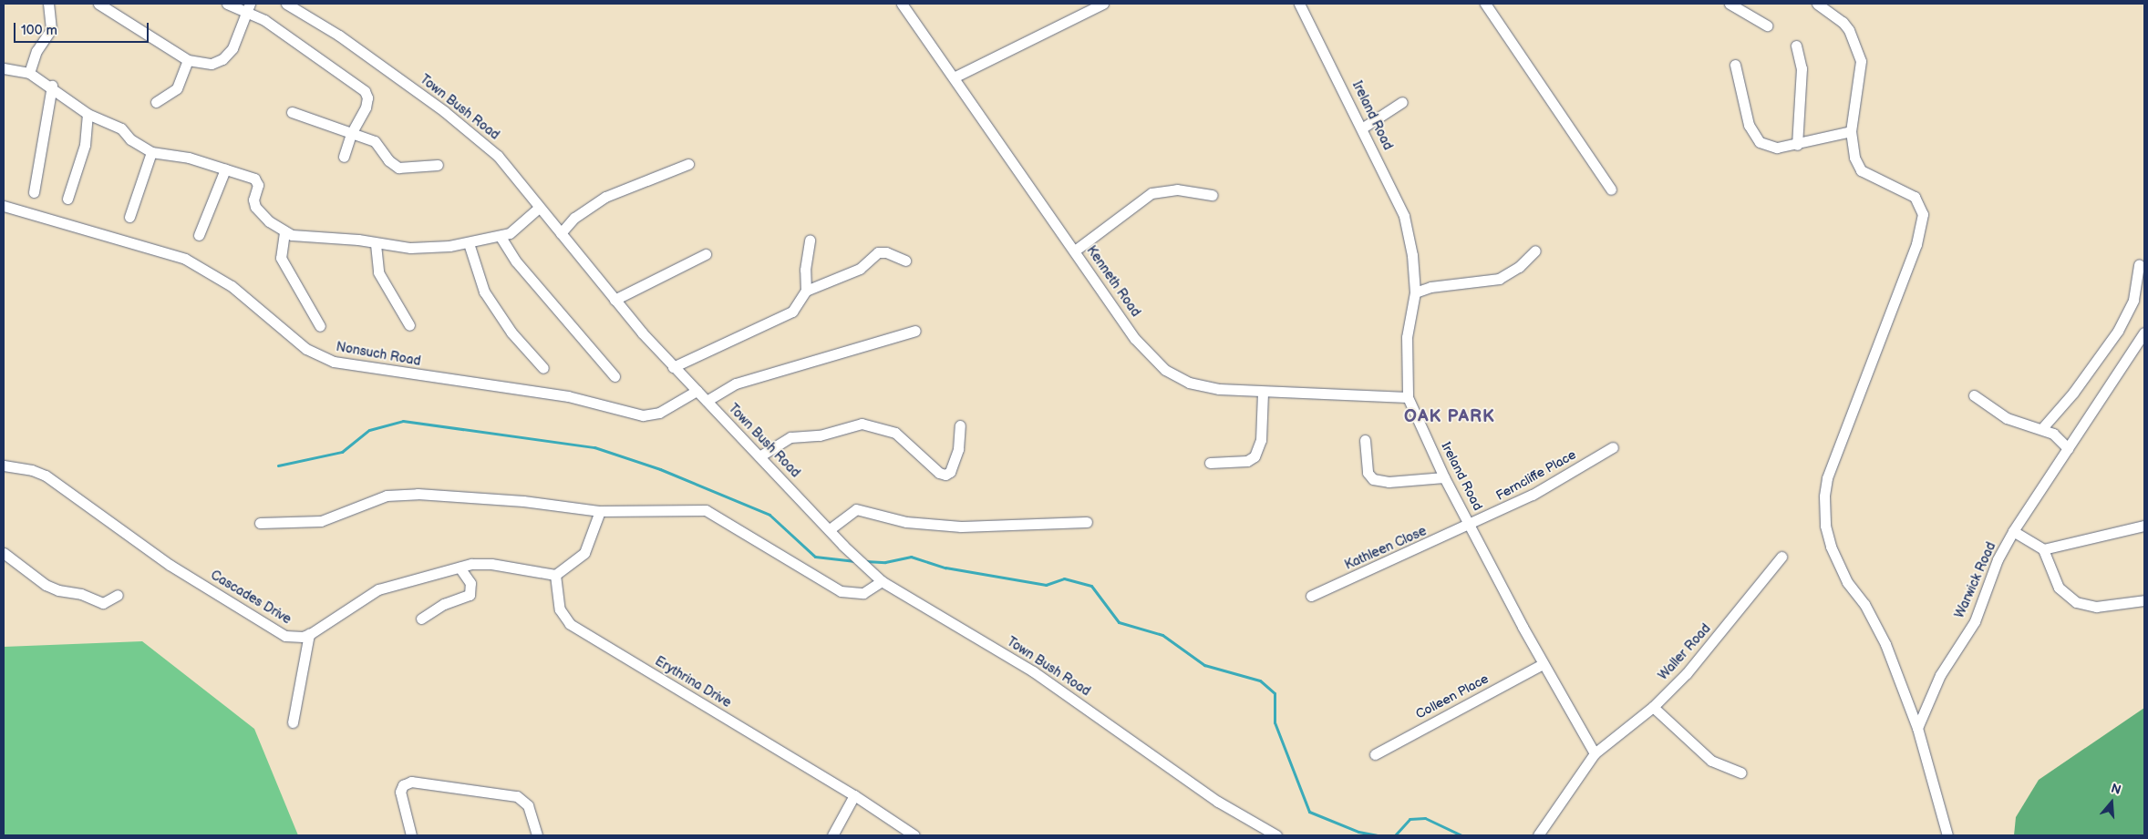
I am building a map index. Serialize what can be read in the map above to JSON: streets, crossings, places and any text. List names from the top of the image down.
{
  "streets": {
    "street": [
      "Town Bush Road",
      "Ireland Road",
      "Kenneth Road",
      "Nonsuch Road",
      "Ferncliffe Place",
      "Kathleen Close",
      "Warwick Road",
      "Cascades Drive",
      "Waller Road",
      "Erythrina Drive",
      "Colleen Place"
    ]
  },
  "crossings": [
    ["Town Bush Road", "Nonsuch Road"],
    ["Ireland Road", "Kenneth Road"],
    ["Ireland Road", "Ferncliffe Place"],
    ["Ireland Road", "Kathleen Close"],
    ["Ireland Road", "Waller Road"],
    ["Ireland Road", "Colleen Place"],
    ["Ferncliffe Place", "Kathleen Close"],
    ["Cascades Drive", "Erythrina Drive"]
  ],
  "districts": ["OAK PARK"],
  "scale_bar": "100 m",
  "north": "top"
}
